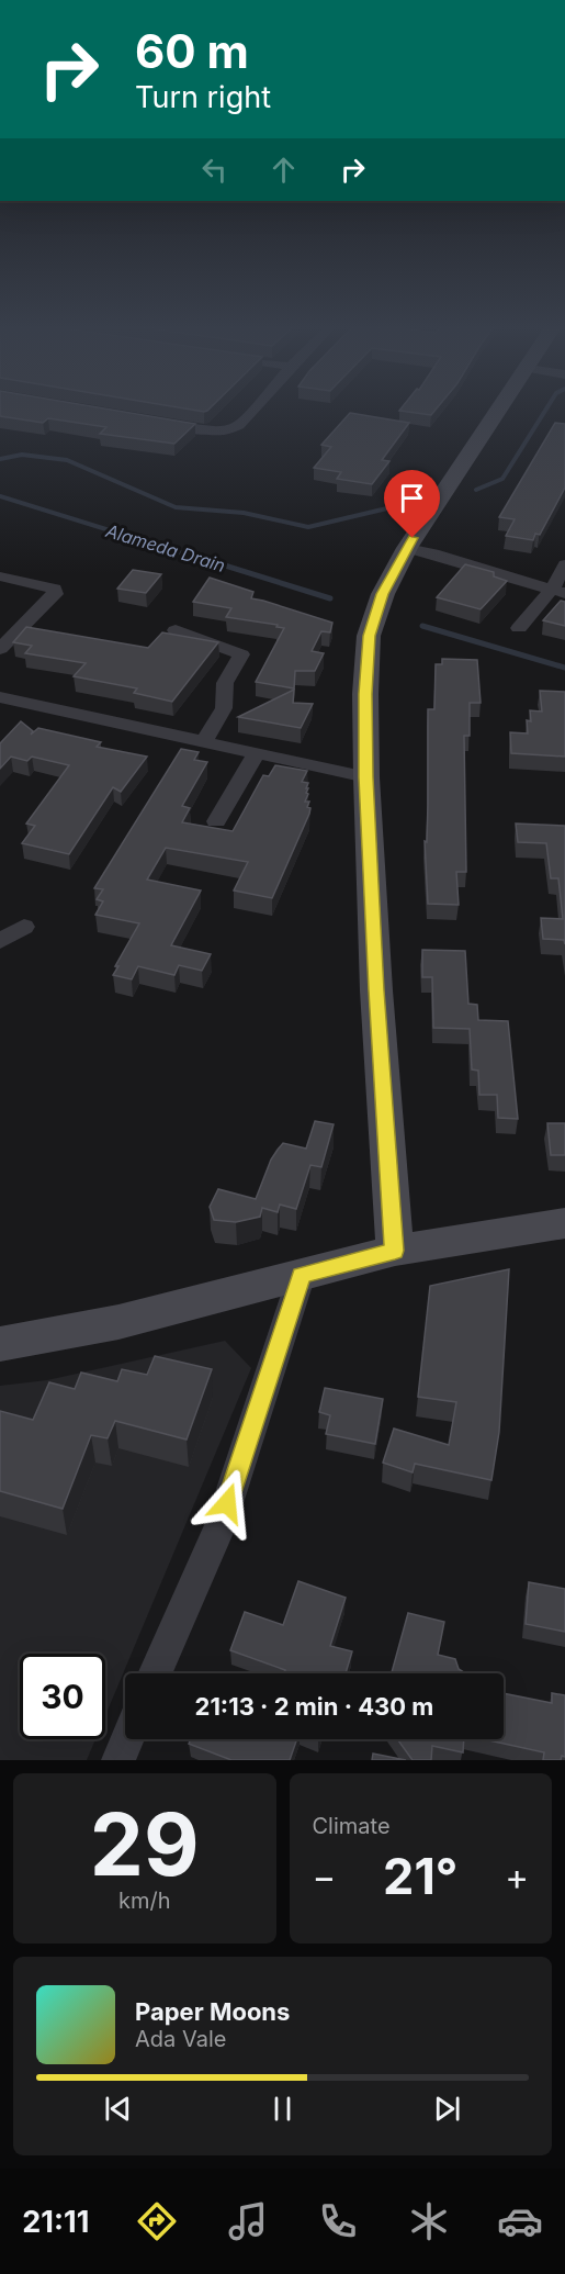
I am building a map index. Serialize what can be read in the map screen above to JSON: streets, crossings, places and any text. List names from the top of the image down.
{
  "water": ["Alameda Drain"],
  "page": {
    "turn": ["60 m", "Turn right"],
    "limit": "30",
    "trip": "21:13 · 2 min · 430 m",
    "tile": [
      ["29", "km/h"],
      "Climate"
    ],
    "heat": ["−", "21°", "+"],
    "song": ["Paper Moons", "Ada Vale"],
    "tabs": "21:11"
  }
}
